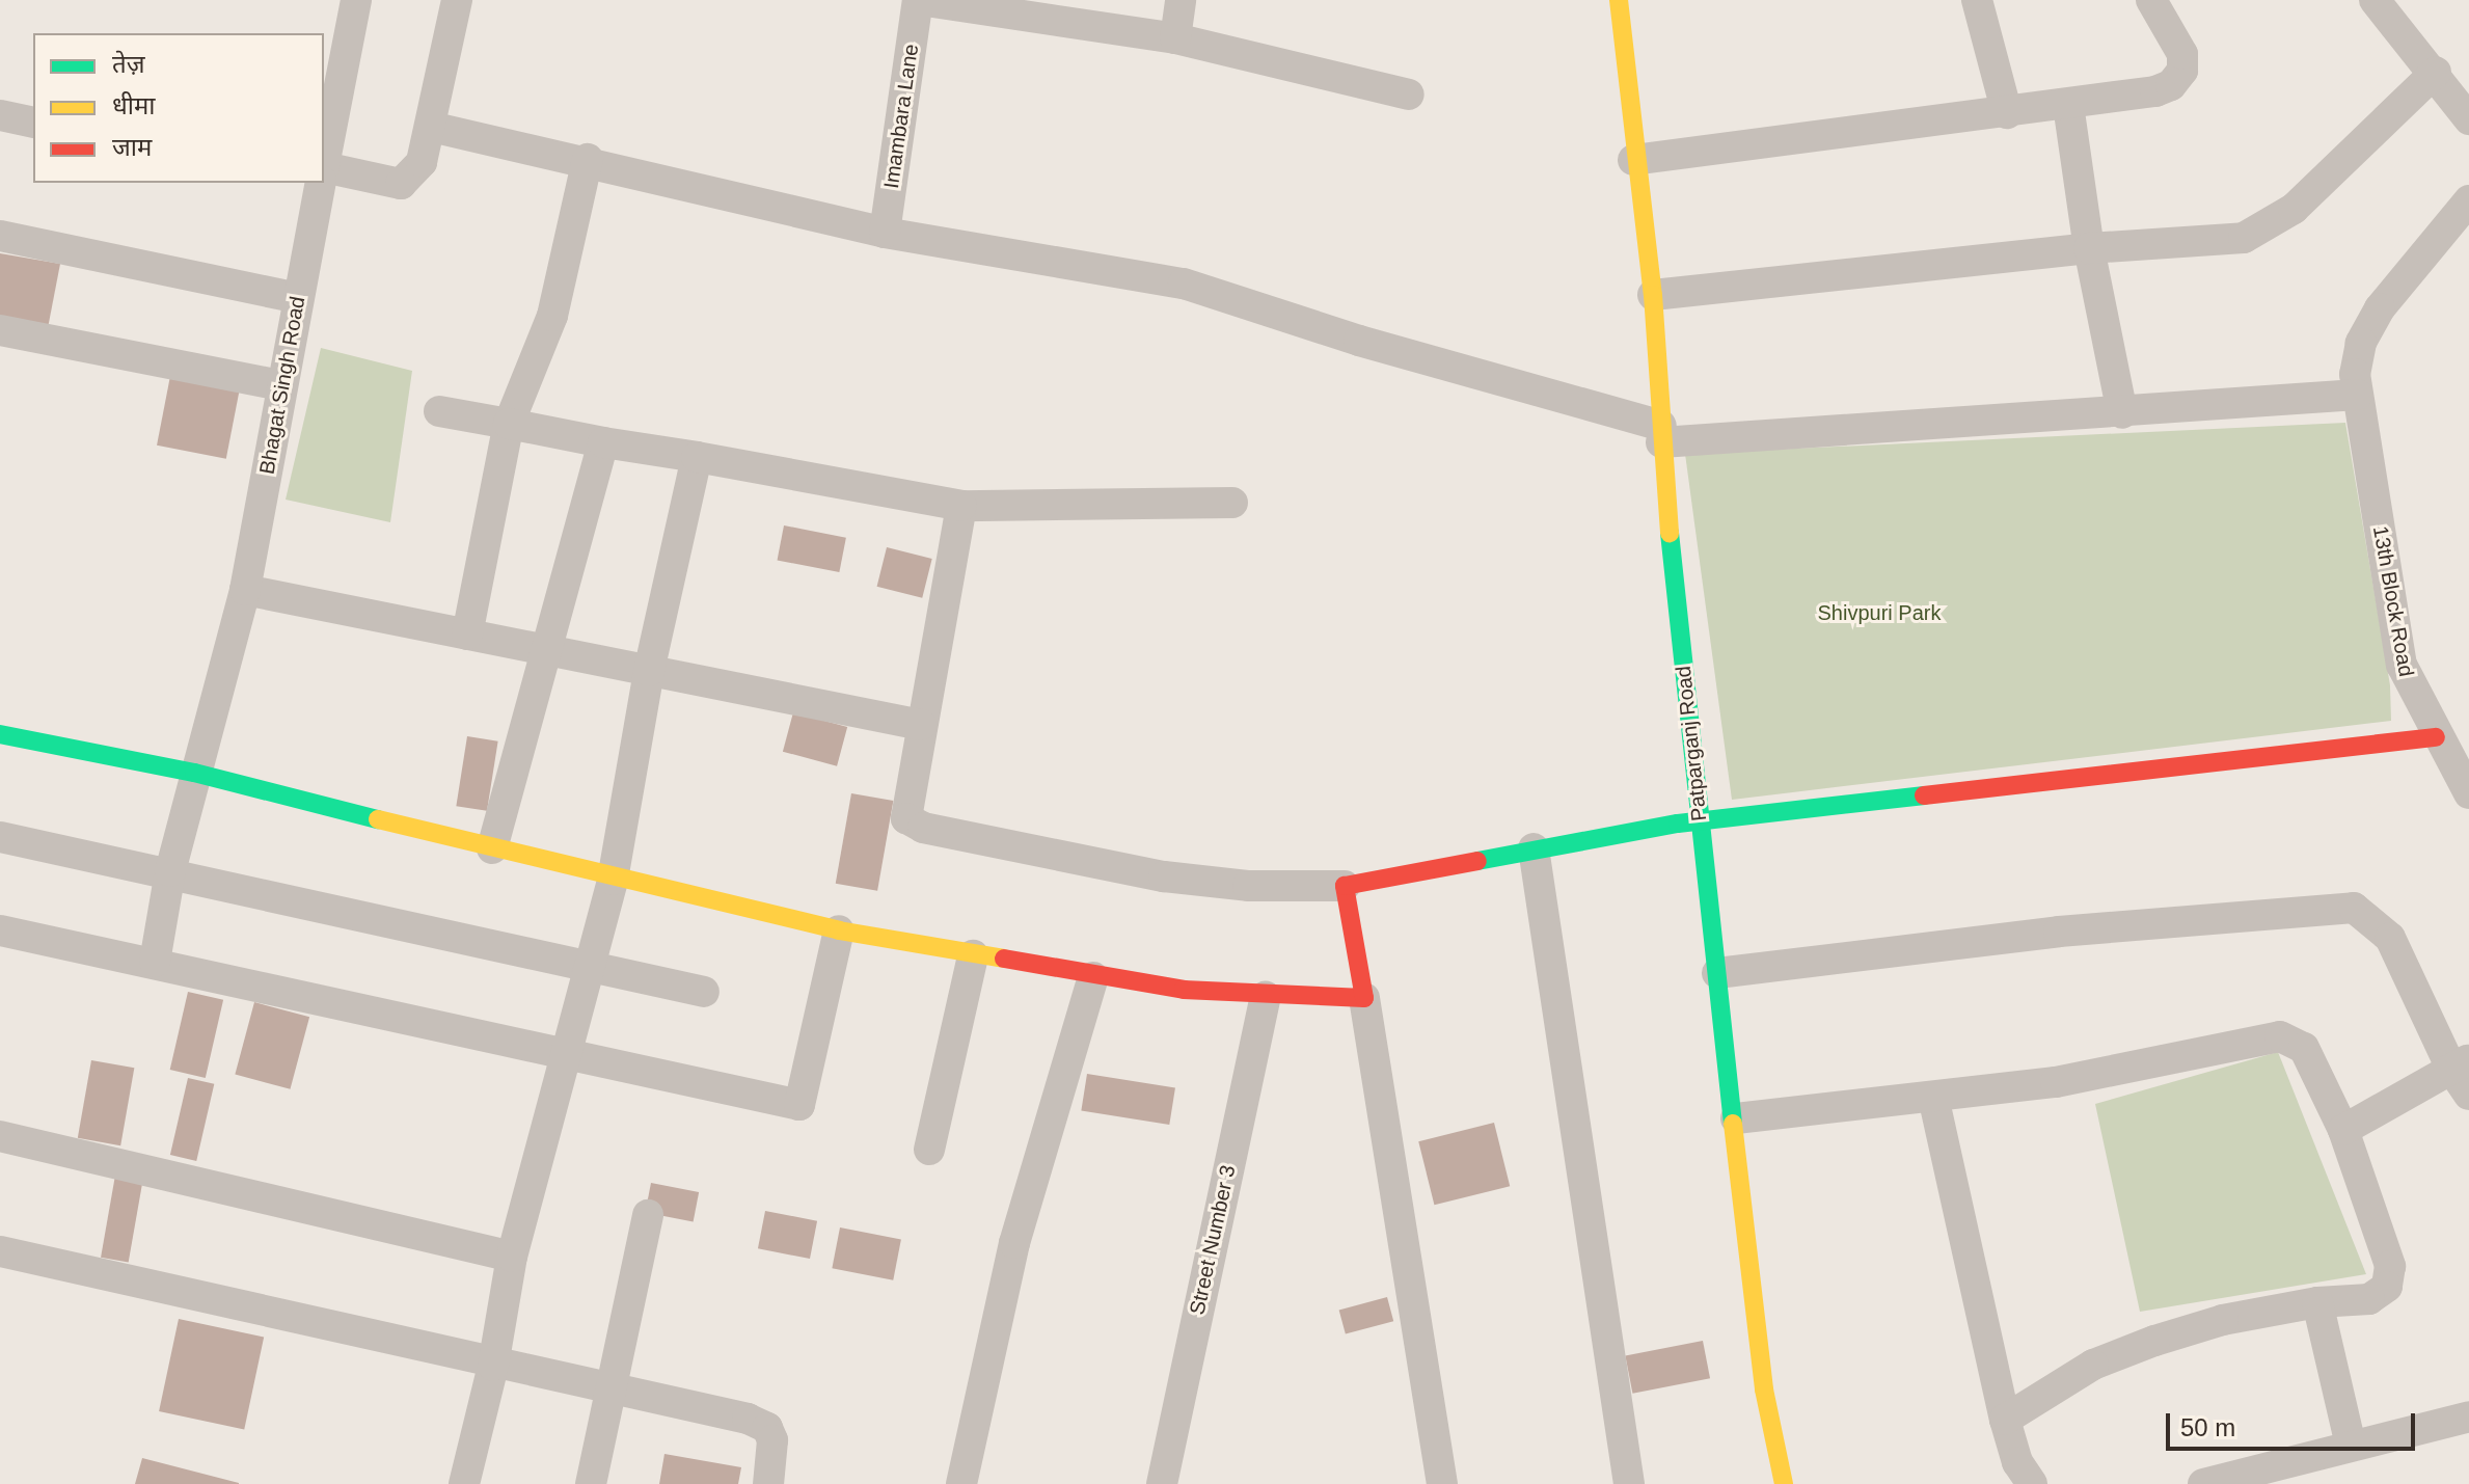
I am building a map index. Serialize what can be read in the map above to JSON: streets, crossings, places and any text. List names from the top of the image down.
{
  "streets": {
    "street": [
      "Imambara Lane",
      "Bhagat Singh Road",
      "13th Block Road",
      "Patparganj Road",
      "Street Number 3"
    ]
  },
  "parks": ["Shivpuri Park"],
  "legend": ["तेज़", "धीमा", "जाम"],
  "scale_bar": "50 m"
}
